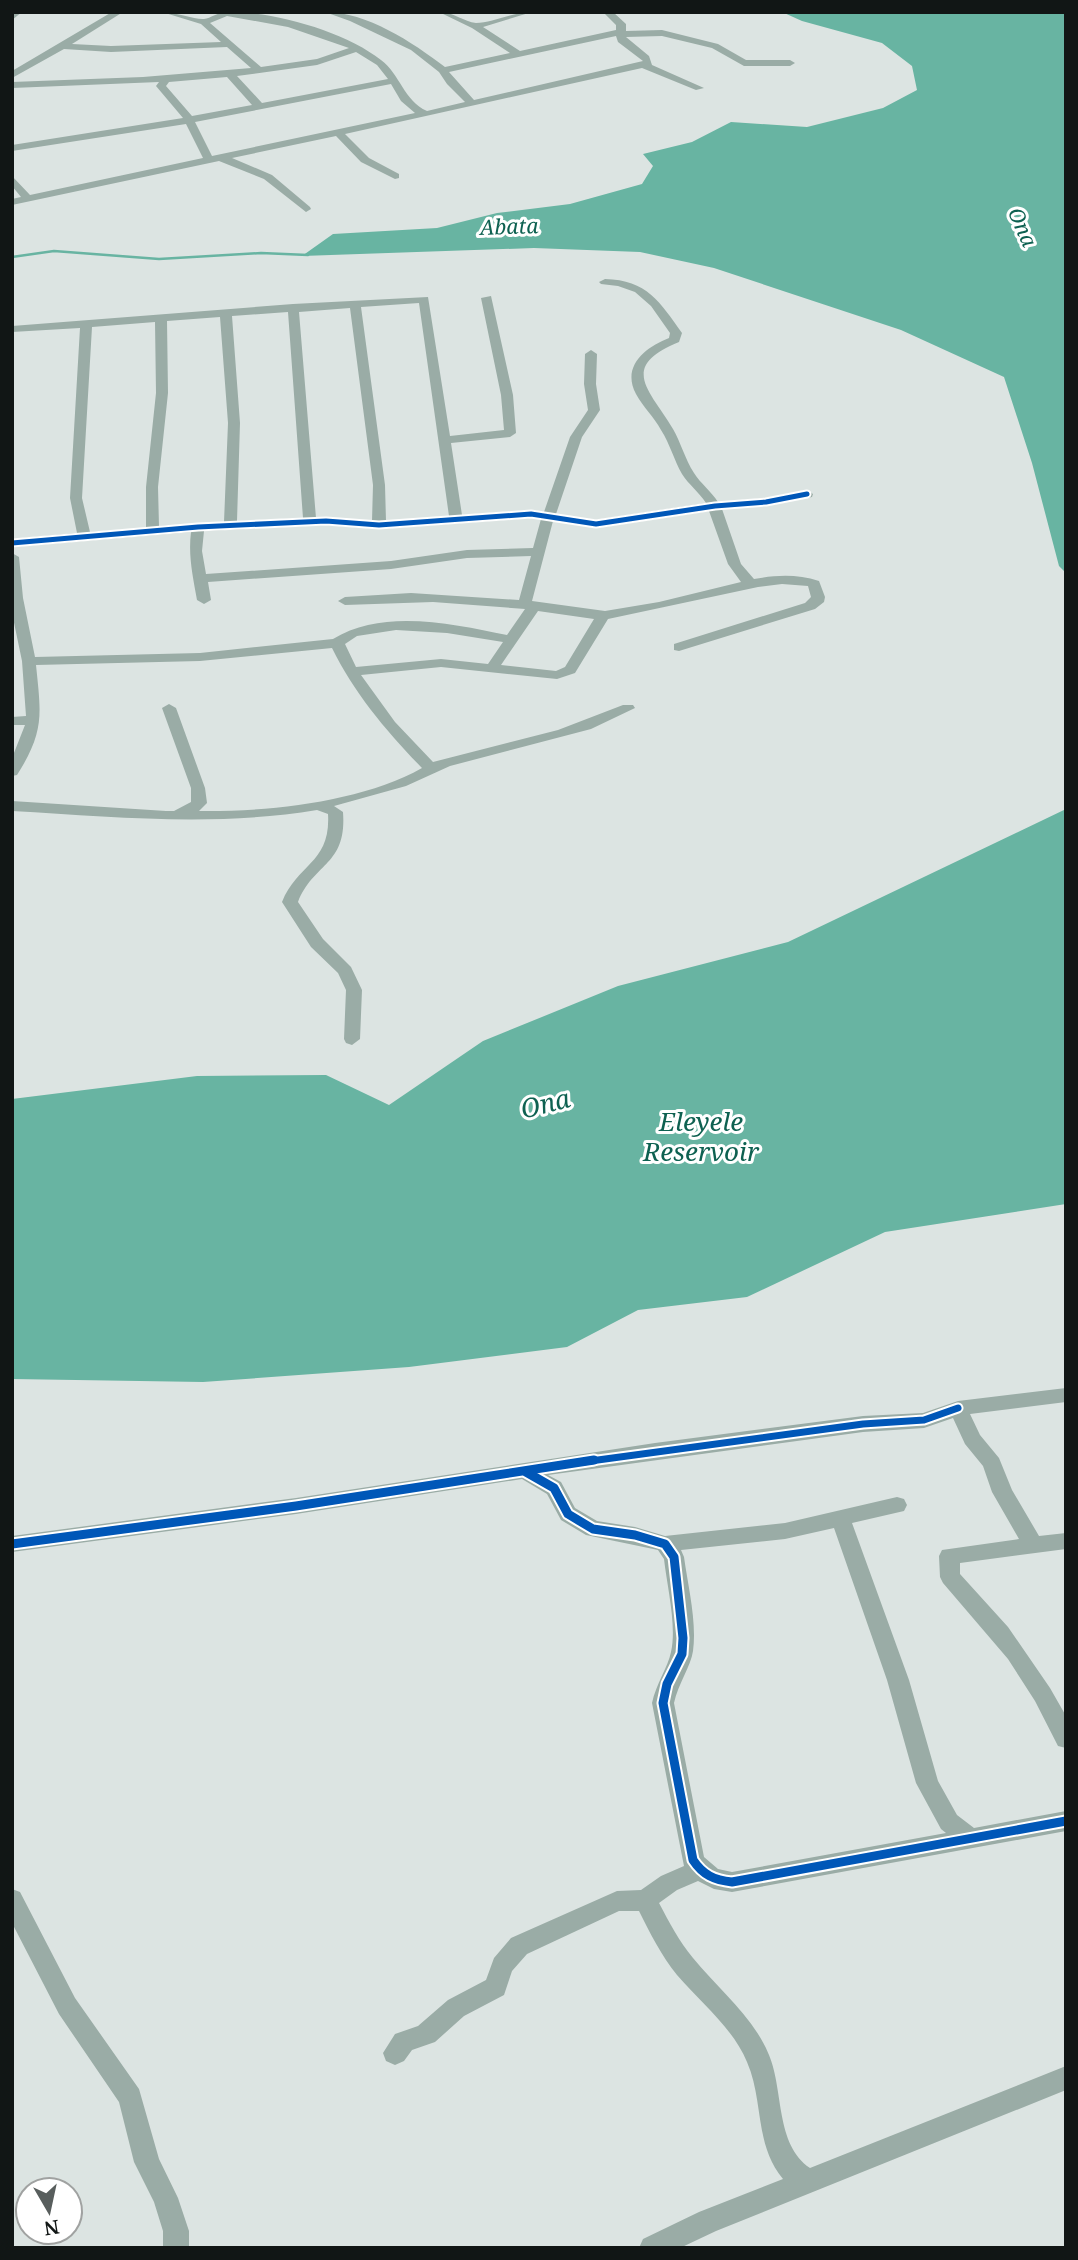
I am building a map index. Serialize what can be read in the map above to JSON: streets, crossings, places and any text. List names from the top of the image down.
{
  "water": ["Abata", "Ona", "Eleyele Reservoir"],
  "north": "bottom"
}
